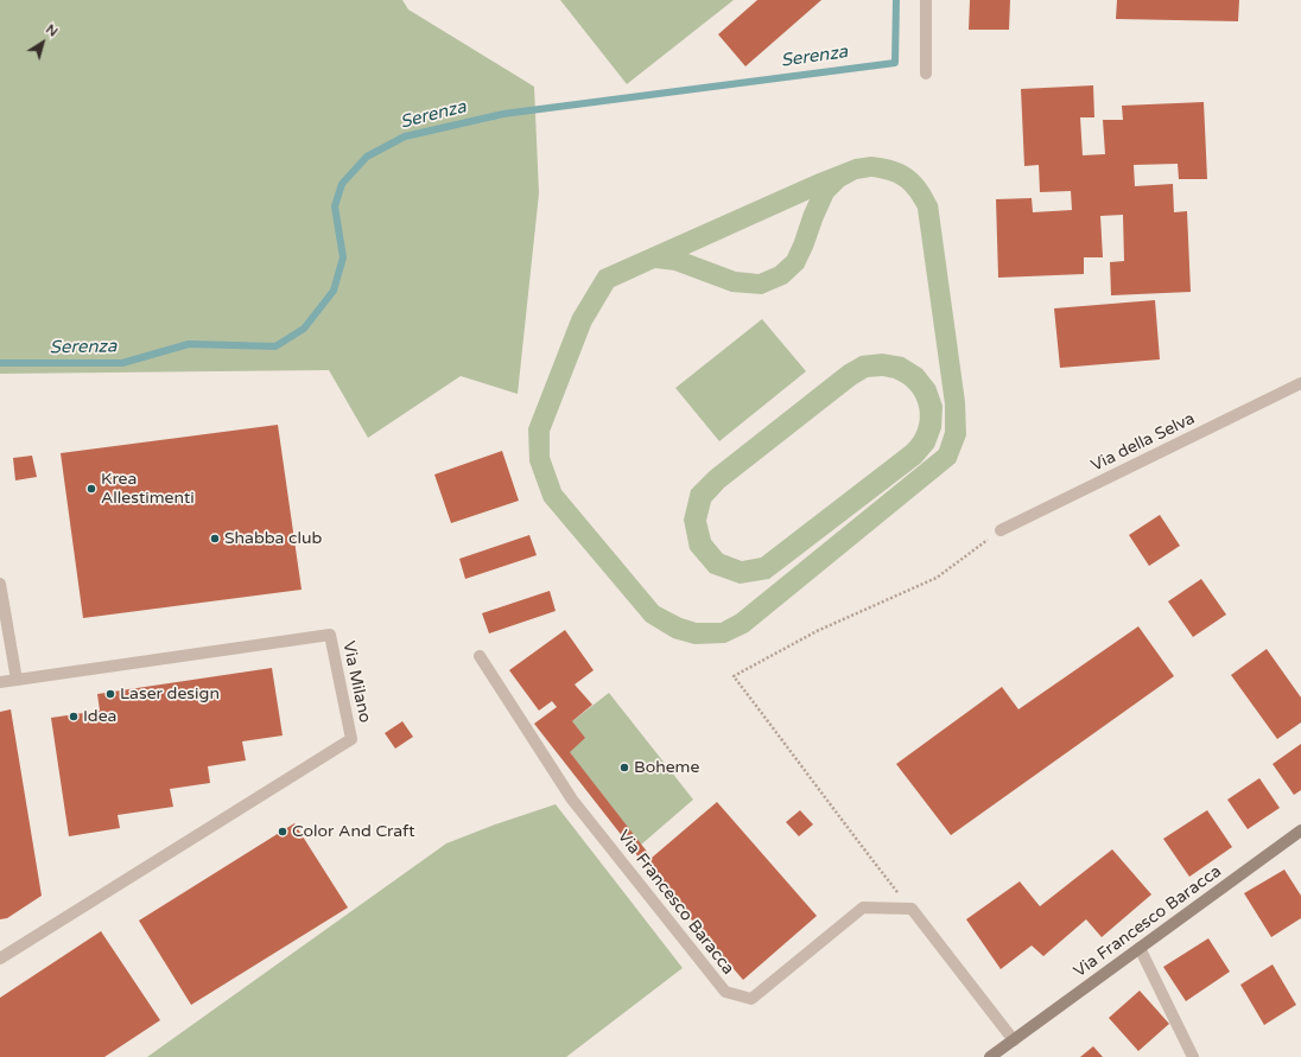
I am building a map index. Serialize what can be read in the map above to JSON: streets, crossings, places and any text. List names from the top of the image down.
{
  "streets": {
    "street": ["Via della Selva", "Via Milano", "Via Francesco Baracca"]
  },
  "water": ["Serenza"],
  "places": [
    "Krea Allestimenti",
    "Shabba club",
    "Laser design",
    "Idea",
    "Boheme",
    "Color And Craft"
  ],
  "north": "top right"
}
